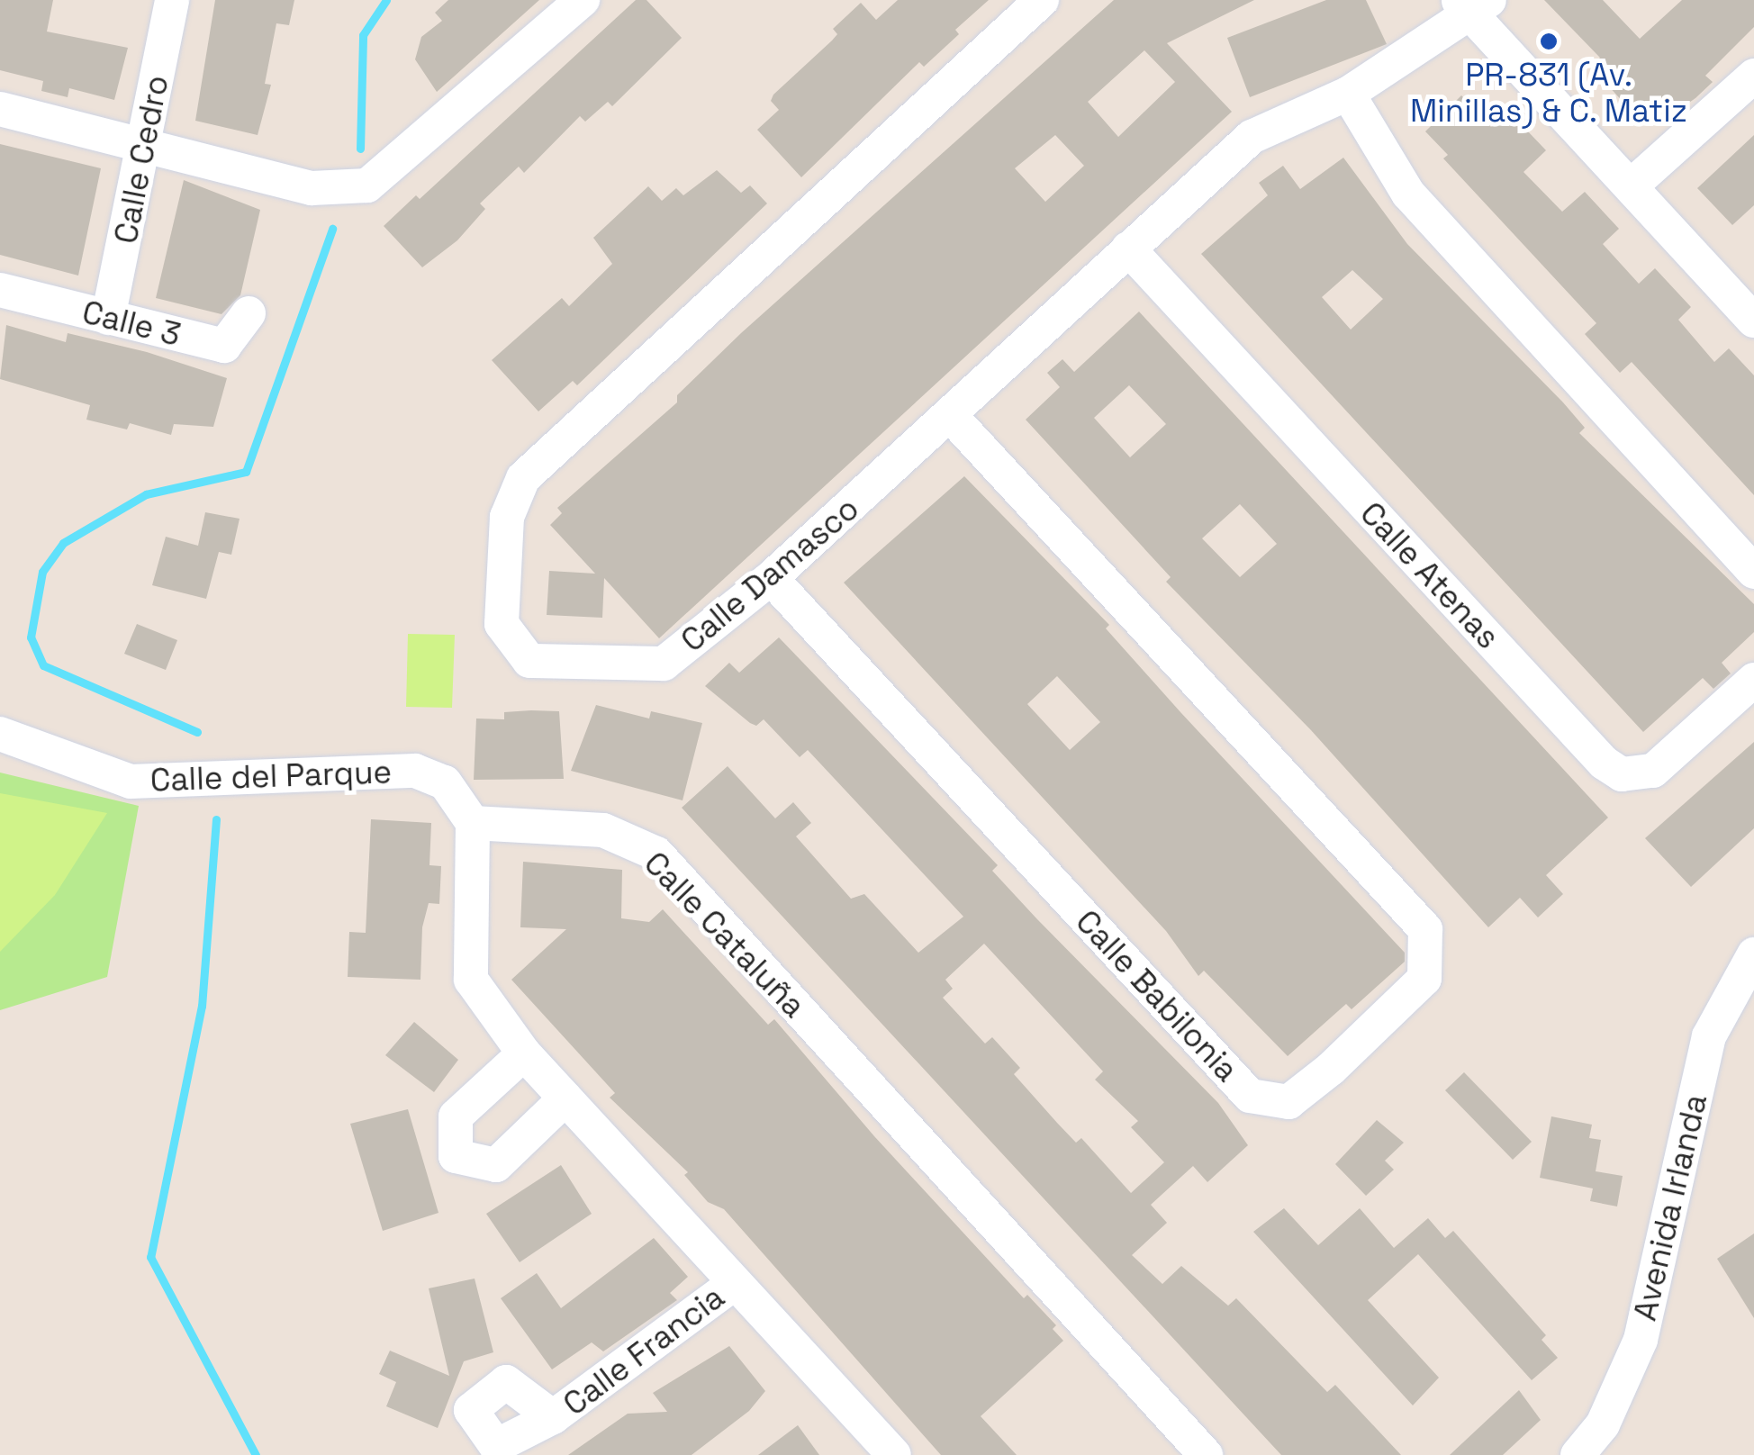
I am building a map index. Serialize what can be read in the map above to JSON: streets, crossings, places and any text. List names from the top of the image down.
{
  "streets": {
    "street": [
      "Calle Cedro",
      "Calle 3",
      "Calle Damasco",
      "Calle Atenas",
      "Calle del Parque",
      "Calle Cataluña",
      "Calle Babilonia",
      "Avenida Irlanda",
      "Calle Francia"
    ]
  },
  "crossings": [
    ["Calle Cedro", "Calle 3"],
    ["Calle Damasco", "Calle Atenas"],
    ["Calle Damasco", "Calle Babilonia"],
    ["Calle del Parque", "Calle Cataluña"]
  ],
  "places": ["PR-831 (Av. Minillas) & C. Matiz"]
}
